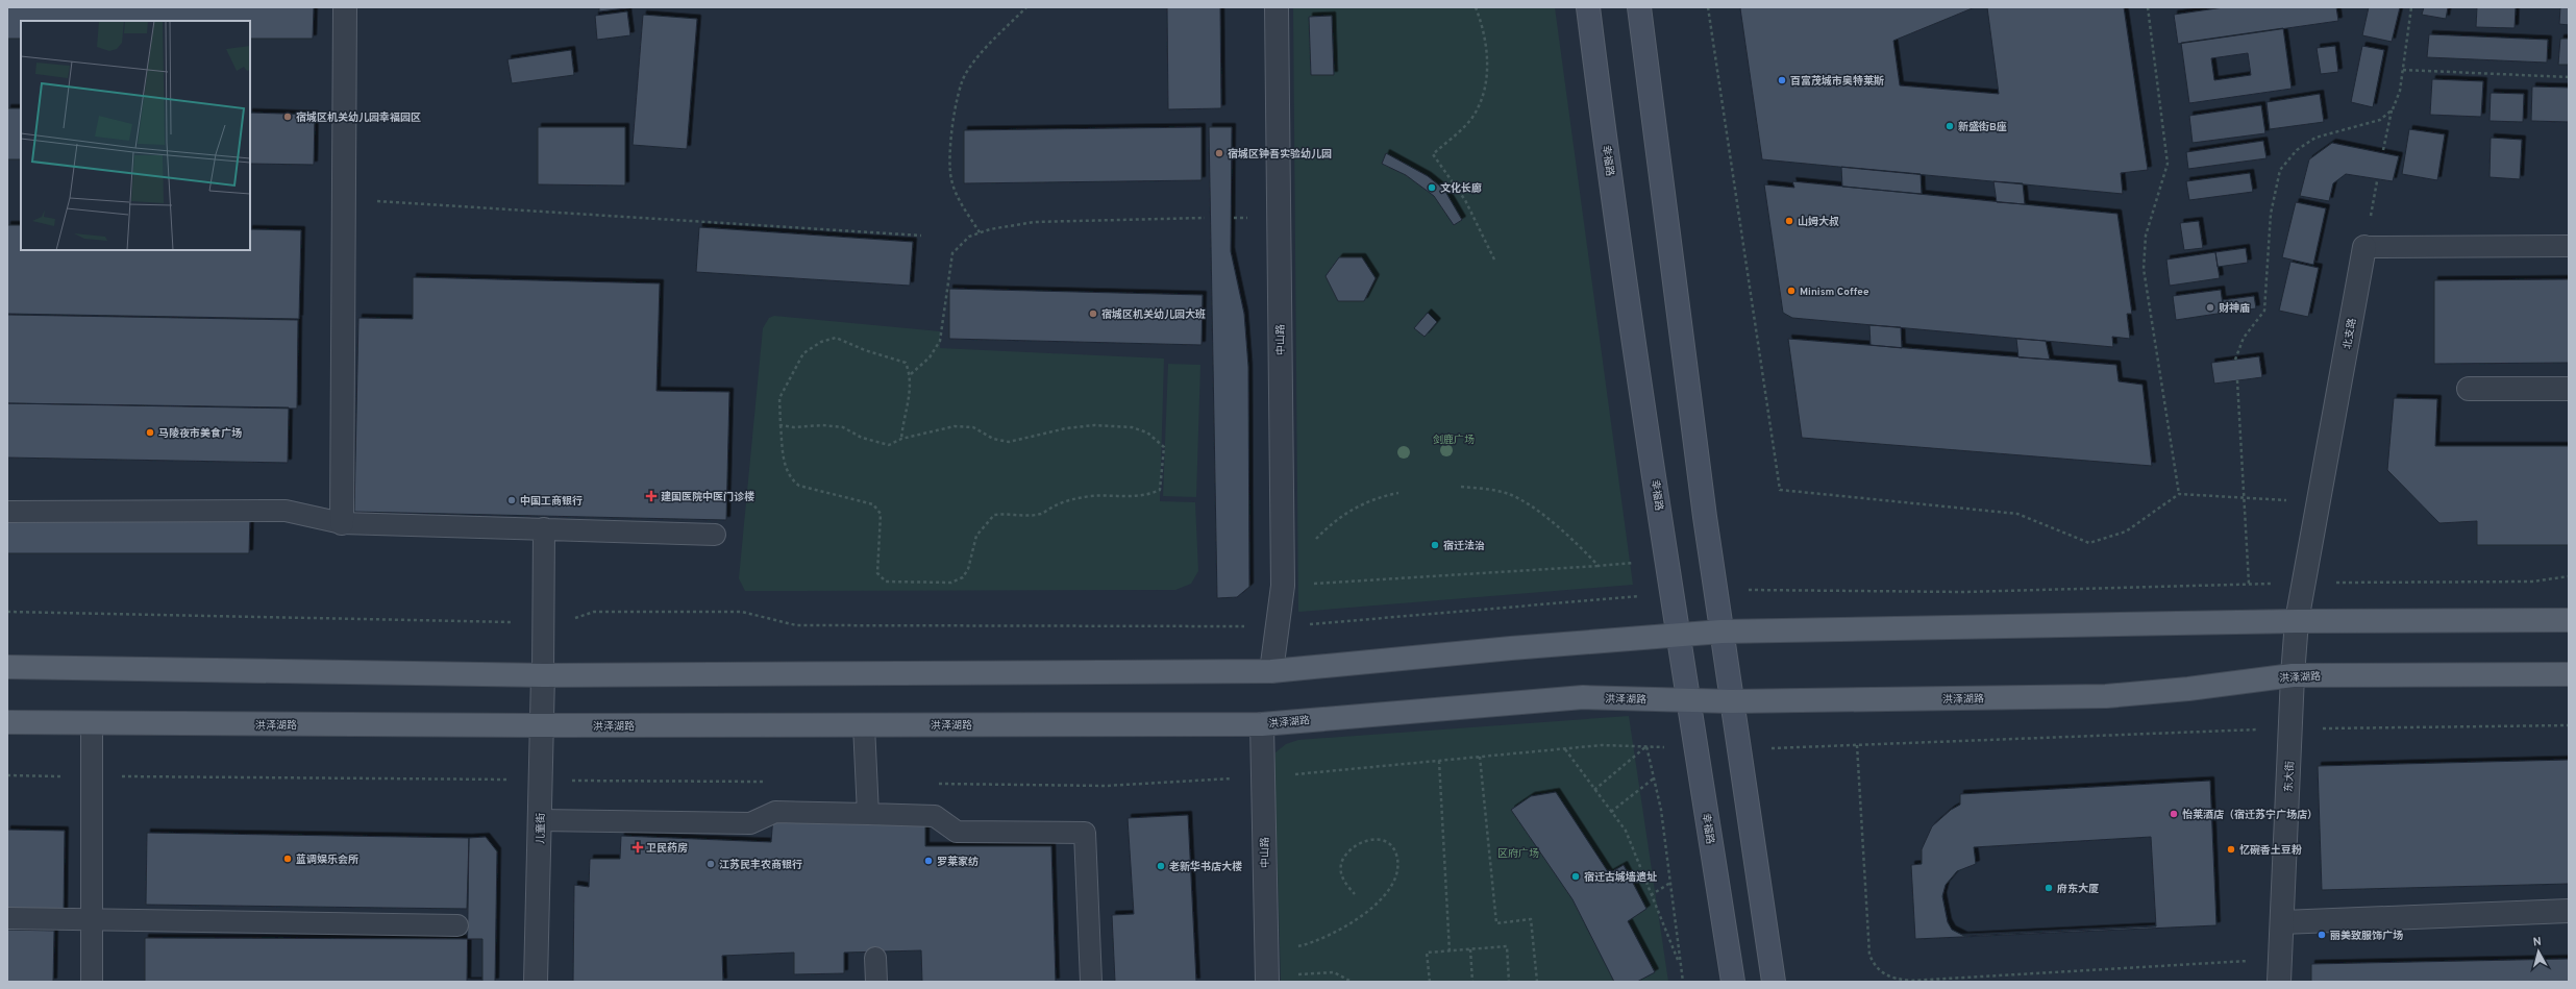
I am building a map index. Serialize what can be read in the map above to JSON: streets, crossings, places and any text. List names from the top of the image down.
{
  "streets": {
    "main road": ["幸福路", "洪泽湖路"],
    "street": [
      "北支路",
      "中山路",
      "东大街",
      "儿童街"
    ]
  },
  "crossings": [
    ["幸福路", "洪泽湖路"],
    ["北支路", "东大街"],
    ["中山路", "洪泽湖路"],
    ["洪泽湖路", "东大街"],
    ["洪泽湖路", "儿童街"]
  ],
  "parks": ["剑鹿广场", "区府广场"],
  "places": {
    "other": [
      "百富茂城市奥特莱斯",
      "宿城区机关幼儿园幸福园区",
      "新盛街B座",
      "宿城区钟吾实验幼儿园",
      "文化长廊",
      "山姆大叔",
      "Minism Coffee",
      "财神庙",
      "宿城区机关幼儿园大班",
      "马陵夜市美食广场",
      "中国工商银行",
      "宿迁法治",
      "怡莱酒店（宿迁苏宁广场店）",
      "忆碗香土豆粉",
      "蓝调娱乐会所",
      "罗莱家纺",
      "江苏民丰农商银行",
      "老新华书店大楼",
      "宿迁古城墙遗址",
      "府东大厦",
      "丽美致服饰广场"
    ],
    "health": ["建国医院中医门诊楼", "卫民药房"]
  },
  "north": "top"
}
